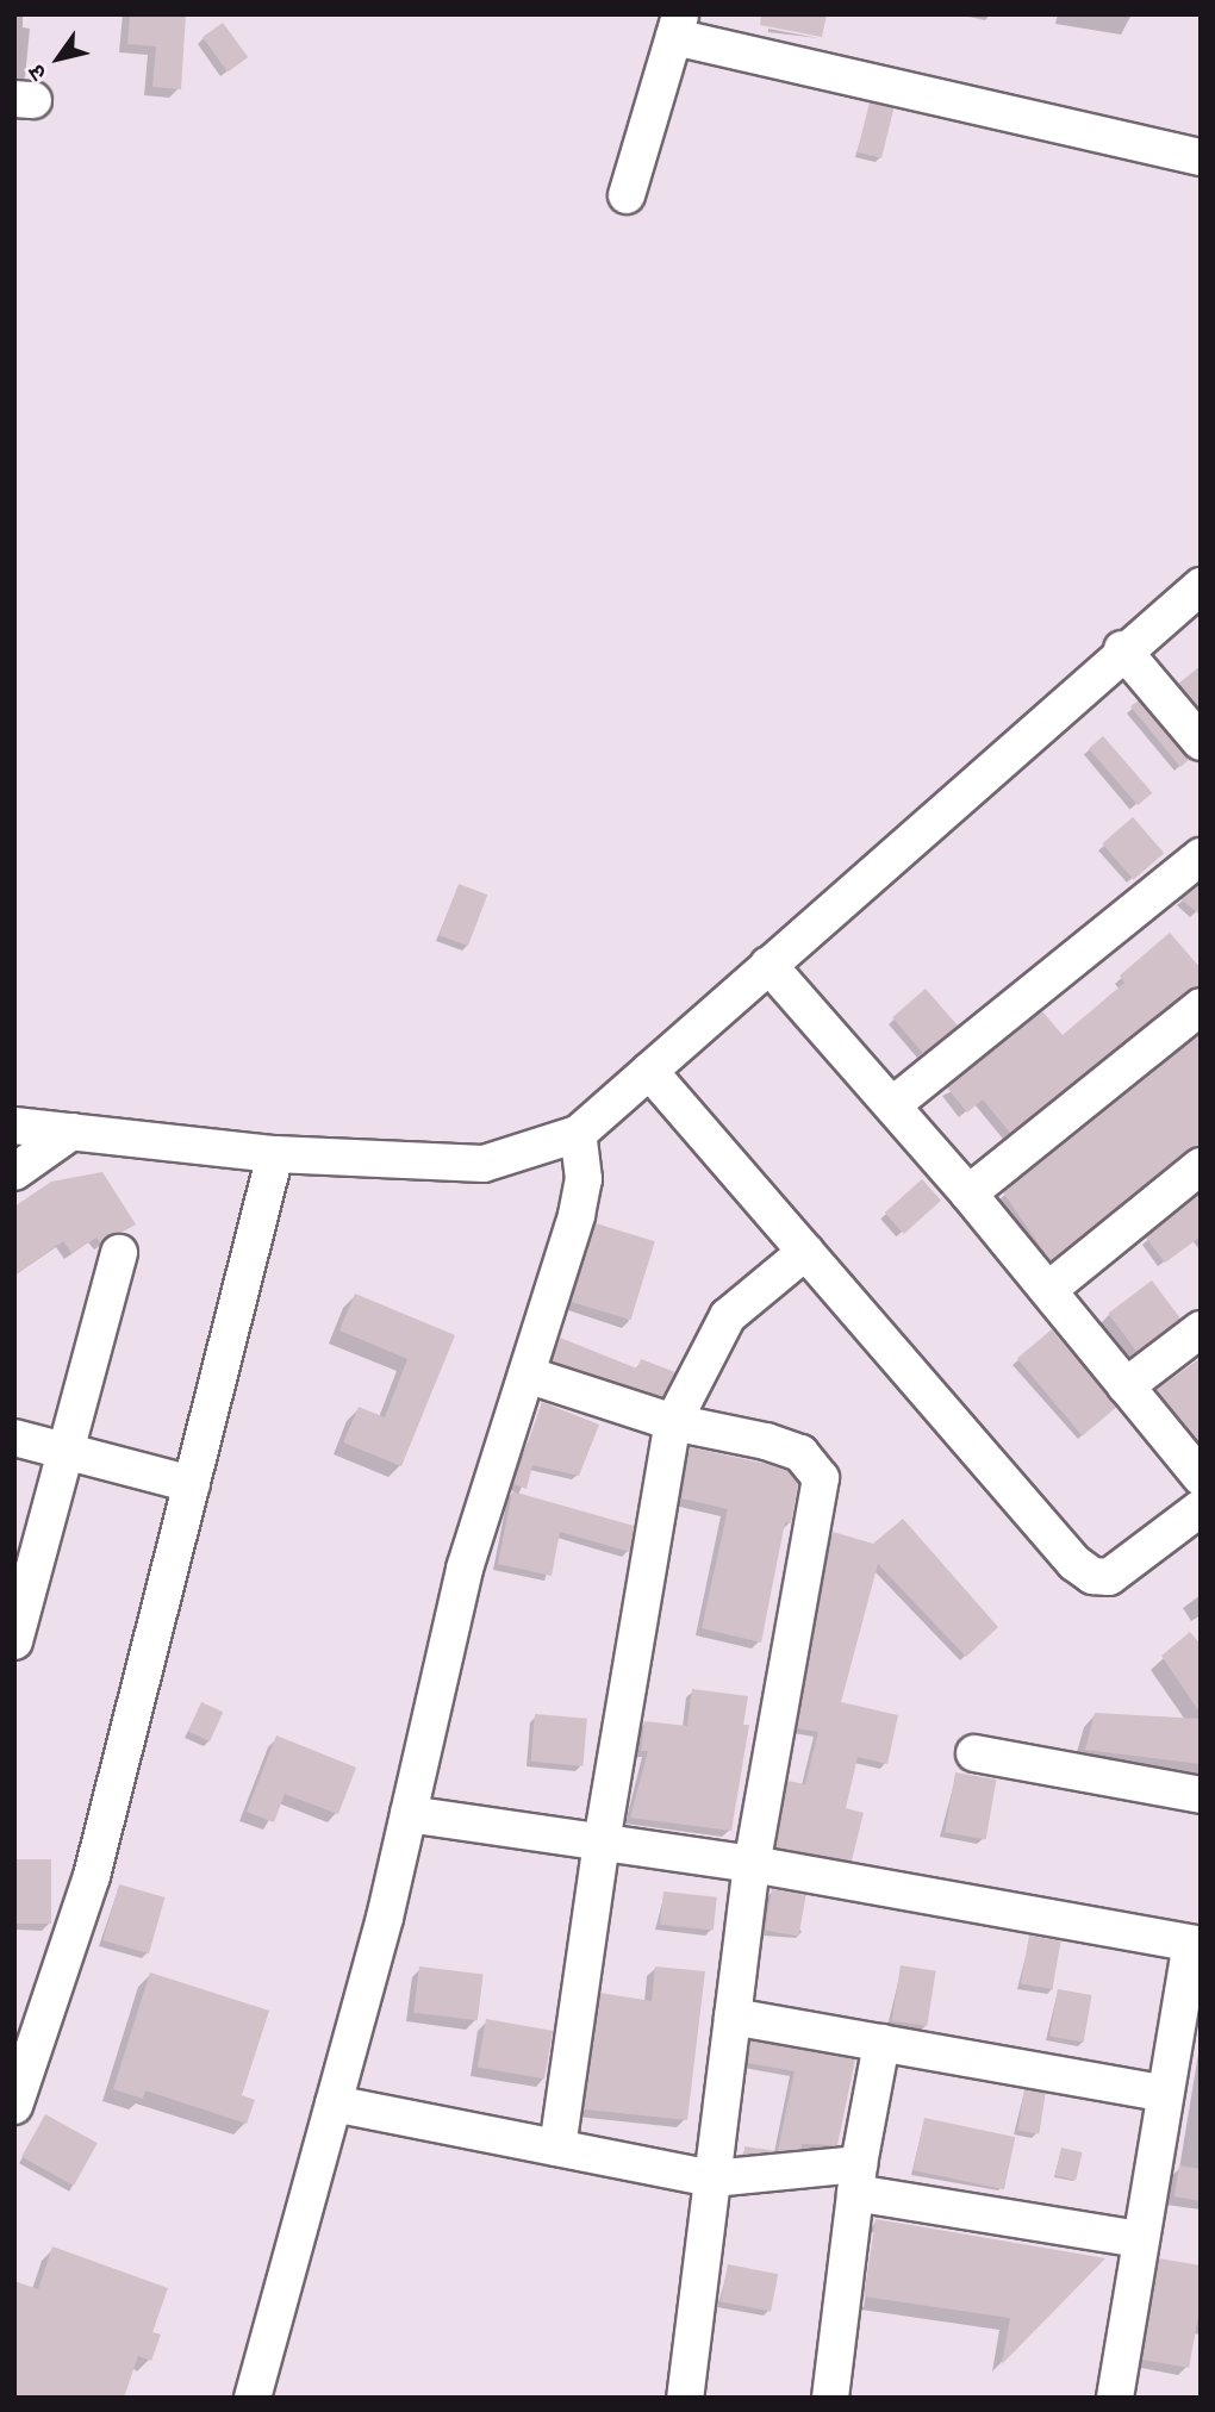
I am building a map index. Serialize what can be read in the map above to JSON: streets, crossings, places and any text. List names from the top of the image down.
{
  "north": "bottom left"
}
